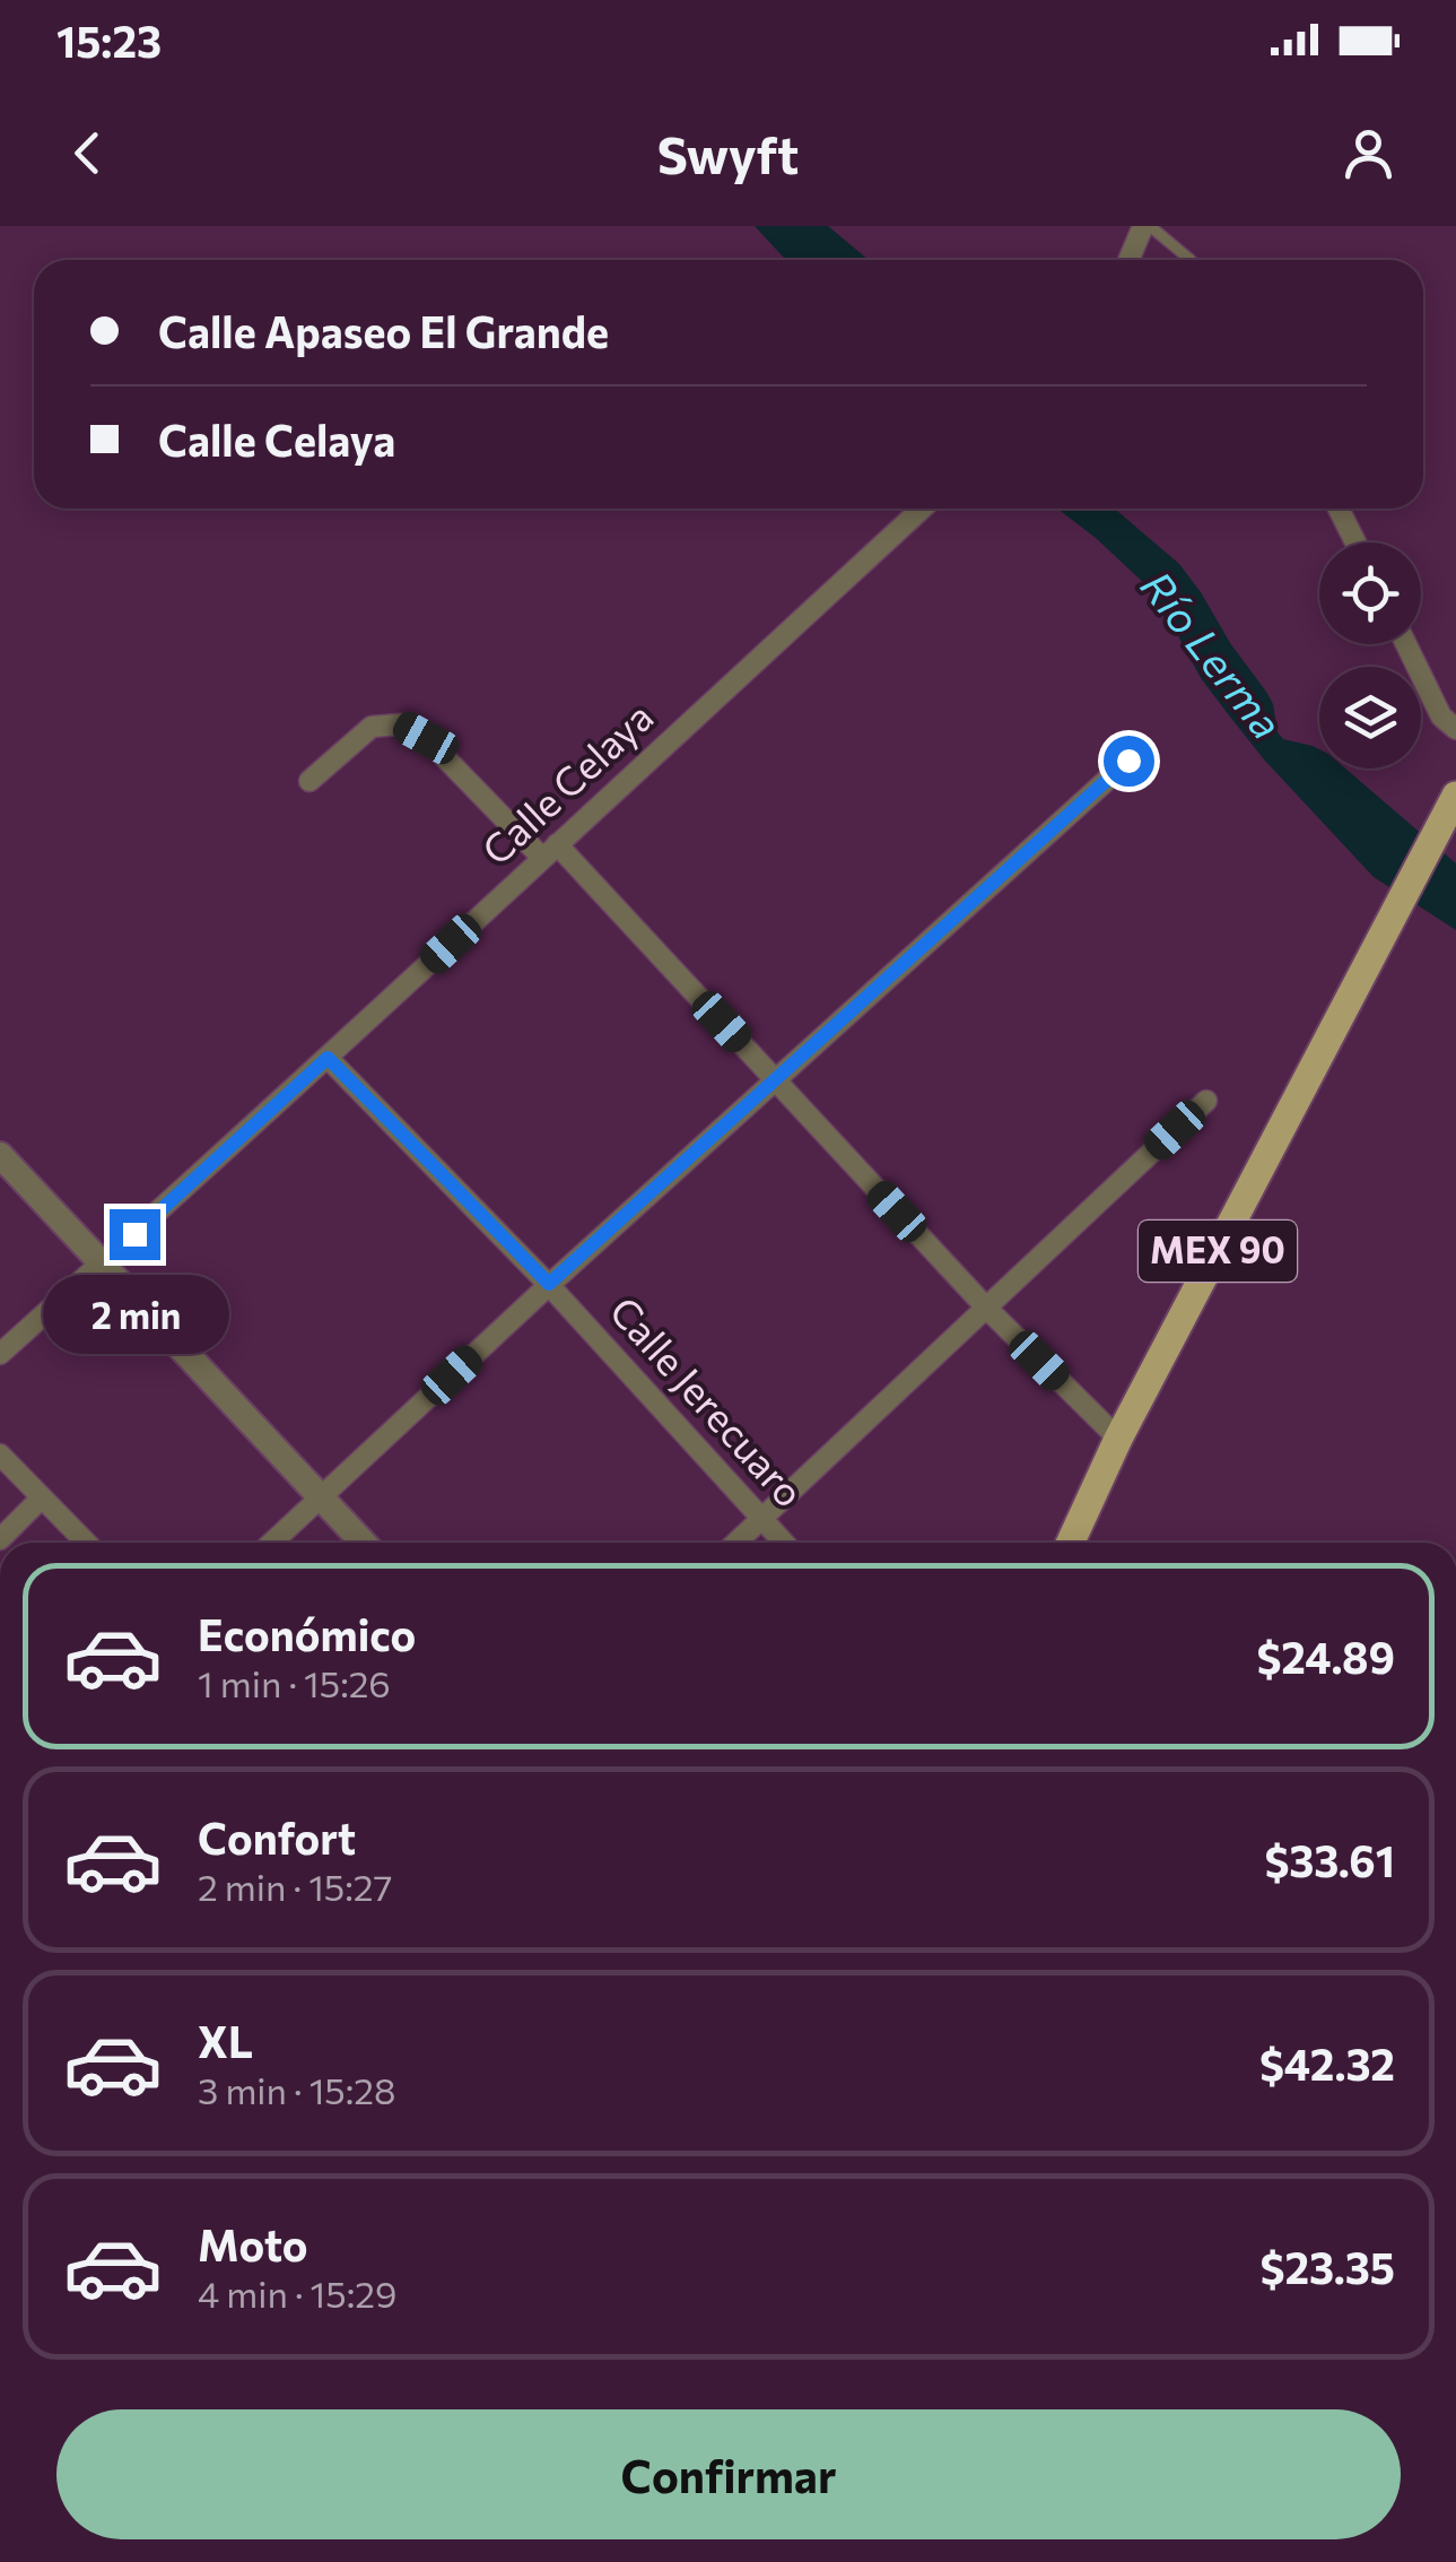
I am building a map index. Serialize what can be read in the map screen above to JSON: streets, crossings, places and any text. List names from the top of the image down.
{
  "streets": {
    "main road": ["MEX 90"],
    "street": ["Calle Celaya", "Calle Jerecuaro"]
  },
  "crossings": [
    ["Calle Celaya", "Calle Jerecuaro"]
  ],
  "water": ["Río Lerma"],
  "page": {
    "status": "15:23",
    "header": "Swyft",
    "banner": ["Calle Apaseo El Grande", "Calle Celaya"],
    "bubble": "2 min",
    "list": [
      {
        "name": "Económico",
        "note": "1 min · 15:26",
        "value": "$24.89"
      },
      {
        "name": "Confort",
        "note": "2 min · 15:27",
        "value": "$33.61"
      },
      {
        "name": "XL",
        "note": "3 min · 15:28",
        "value": "$42.32"
      },
      {
        "name": "Moto",
        "note": "4 min · 15:29",
        "value": "$23.35"
      }
    ],
    "buttons": "Confirmar"
  }
}
